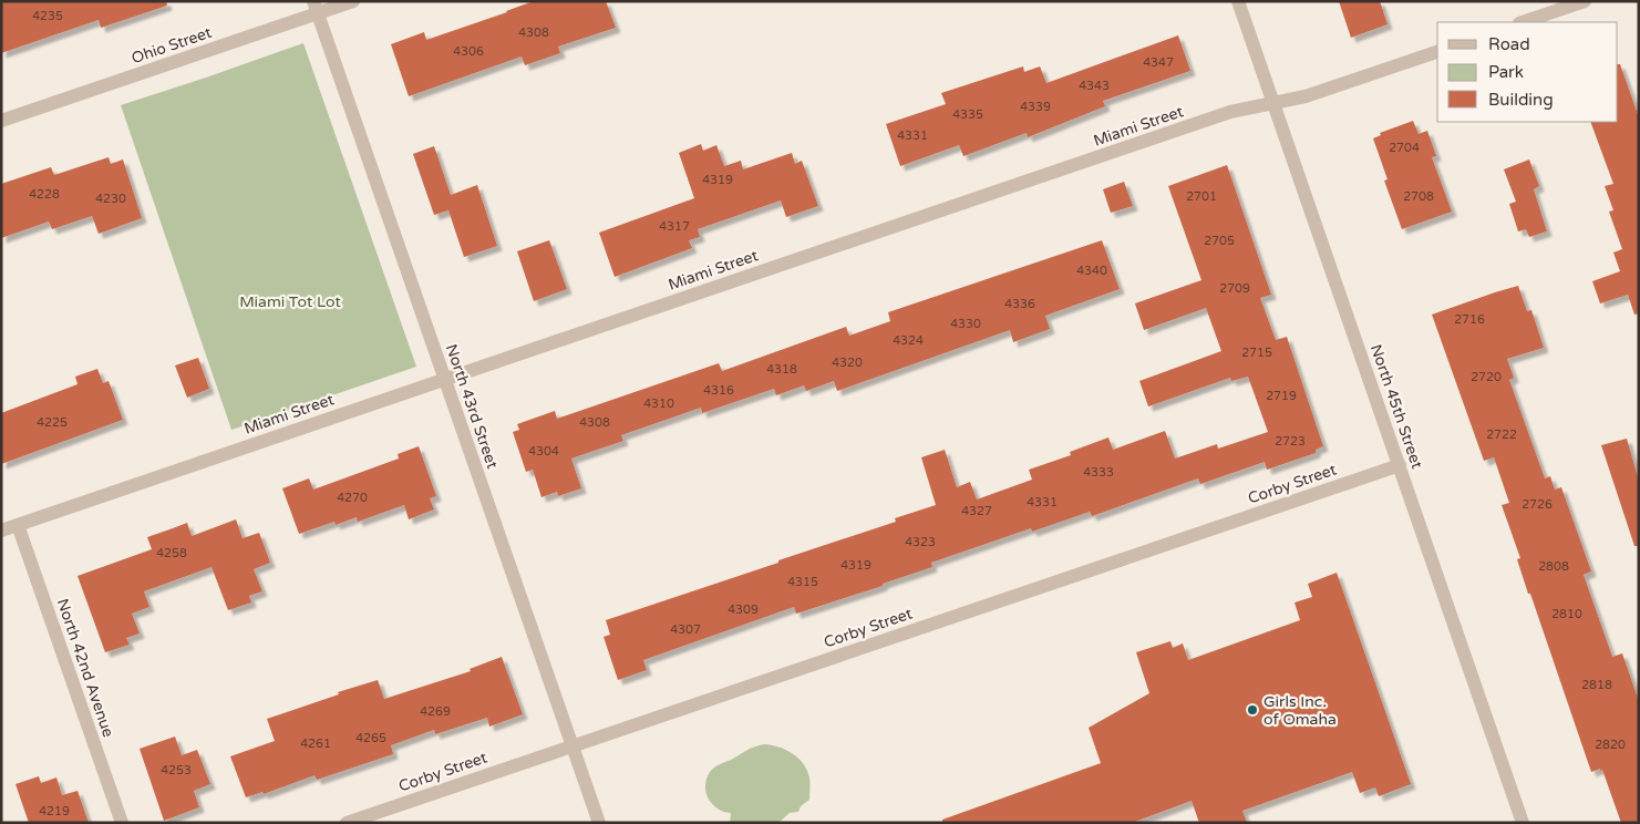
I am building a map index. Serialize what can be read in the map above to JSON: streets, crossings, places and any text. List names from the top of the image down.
{
  "streets": {
    "street": [
      "Ohio Street",
      "Miami Street",
      "North 43rd Street",
      "North 45th Street",
      "Corby Street",
      "North 42nd Avenue"
    ]
  },
  "crossings": [
    ["Ohio Street", "North 43rd Street"],
    ["Miami Street", "North 43rd Street"],
    ["Miami Street", "North 45th Street"],
    ["Miami Street", "North 42nd Avenue"],
    ["North 43rd Street", "Corby Street"],
    ["North 45th Street", "Corby Street"]
  ],
  "parks": ["Miami Tot Lot"],
  "places": ["Girls Inc. of Omaha"],
  "house_numbers": [
    "4235",
    "4308",
    "4306",
    "4347",
    "4343",
    "4339",
    "4335",
    "4331",
    "2704",
    "4319",
    "4228",
    "2701",
    "2708",
    "4230",
    "4317",
    "2705",
    "4340",
    "2709",
    "4336",
    "2716",
    "4330",
    "4324",
    "2715",
    "4320",
    "4318",
    "2720",
    "4316",
    "2719",
    "4310",
    "4225",
    "4308",
    "2722",
    "2723",
    "4304",
    "4333",
    "4270",
    "4331",
    "2726",
    "4327",
    "4323",
    "4258",
    "4319",
    "2808",
    "4315",
    "4309",
    "2810",
    "4307",
    "2818",
    "4269",
    "4265",
    "4261",
    "2820",
    "4253",
    "4219"
  ],
  "legend": ["Road", "Park", "Building"]
}
